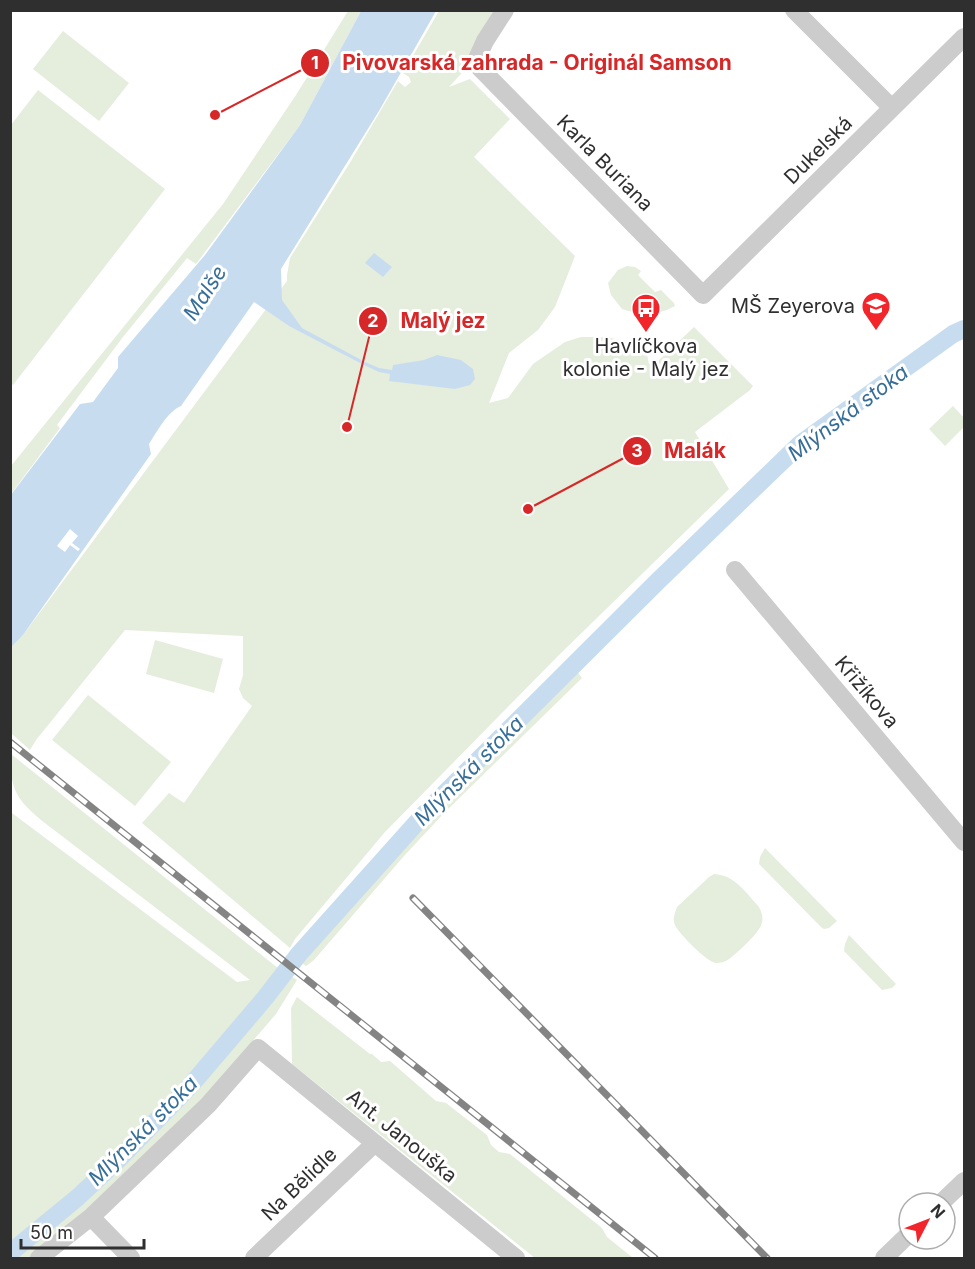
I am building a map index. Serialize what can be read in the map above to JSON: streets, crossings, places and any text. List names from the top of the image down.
{
  "streets": {
    "street": [
      "Dukelská",
      "Karla Buriana",
      "Křižíkova",
      "Ant. Janouška",
      "Na Bělidle"
    ]
  },
  "crossings": [
    ["Dukelská", "Karla Buriana"],
    ["Ant. Janouška", "Na Bělidle"]
  ],
  "water": ["Malše", "Mlýnská stoka"],
  "places": {
    "other": ["Pivovarská zahrada - Originál Samson", "Malý jez", "Malák"],
    "school or university": ["MŠ Zeyerova"],
    "bus stop": ["Havlíčkova kolonie - Malý jez"]
  },
  "scale_bar": "50 m",
  "north": "top right"
}
